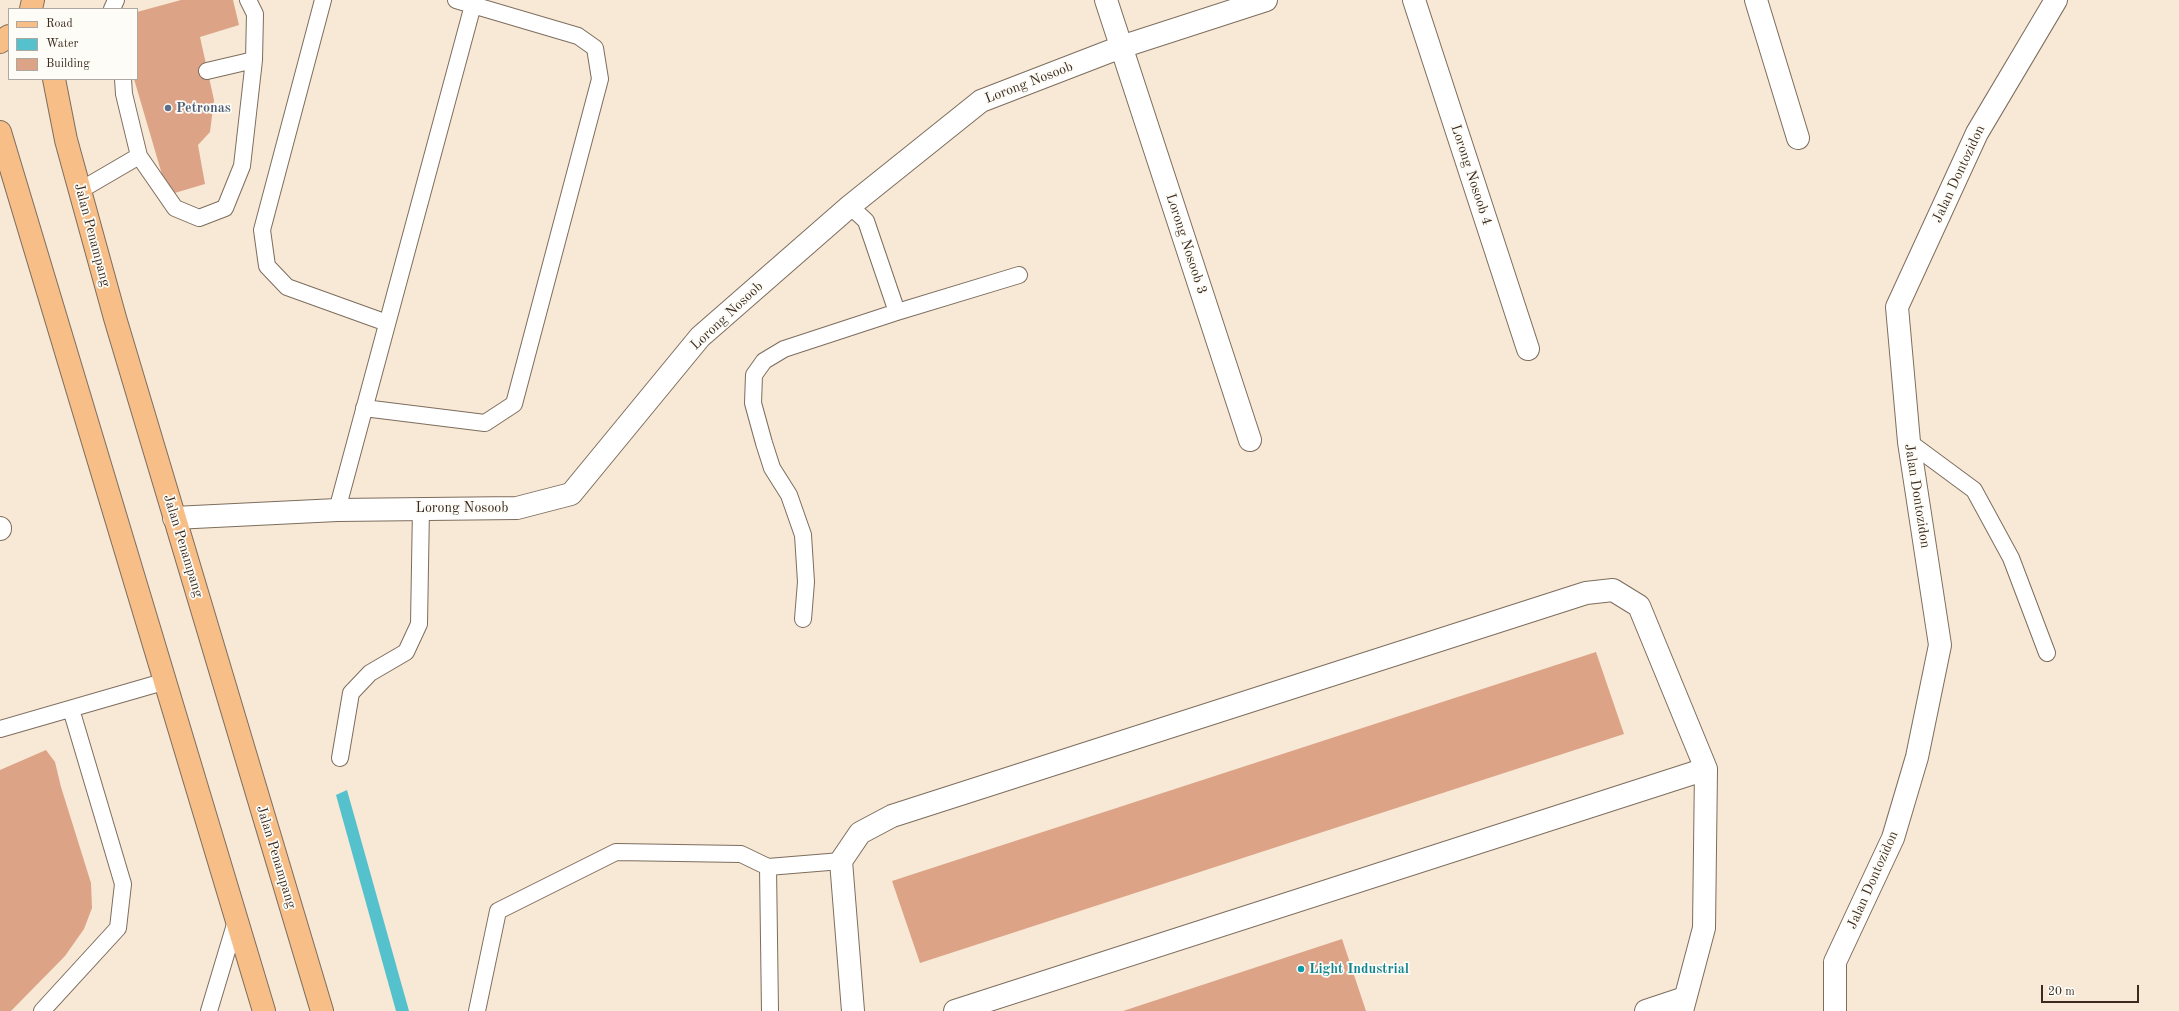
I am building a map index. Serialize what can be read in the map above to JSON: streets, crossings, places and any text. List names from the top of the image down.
{
  "streets": {
    "main road": ["Jalan Penampang"],
    "street": [
      "Lorong Nosoob",
      "Jalan Dontozidon",
      "Lorong Nosoob 4",
      "Lorong Nosoob 3"
    ]
  },
  "crossings": [
    ["Lorong Nosoob", "Jalan Penampang"],
    ["Lorong Nosoob", "Lorong Nosoob 3"]
  ],
  "places": ["Petronas", "Light Industrial"],
  "legend": ["Road", "Water", "Building"],
  "scale_bar": "20 m"
}
